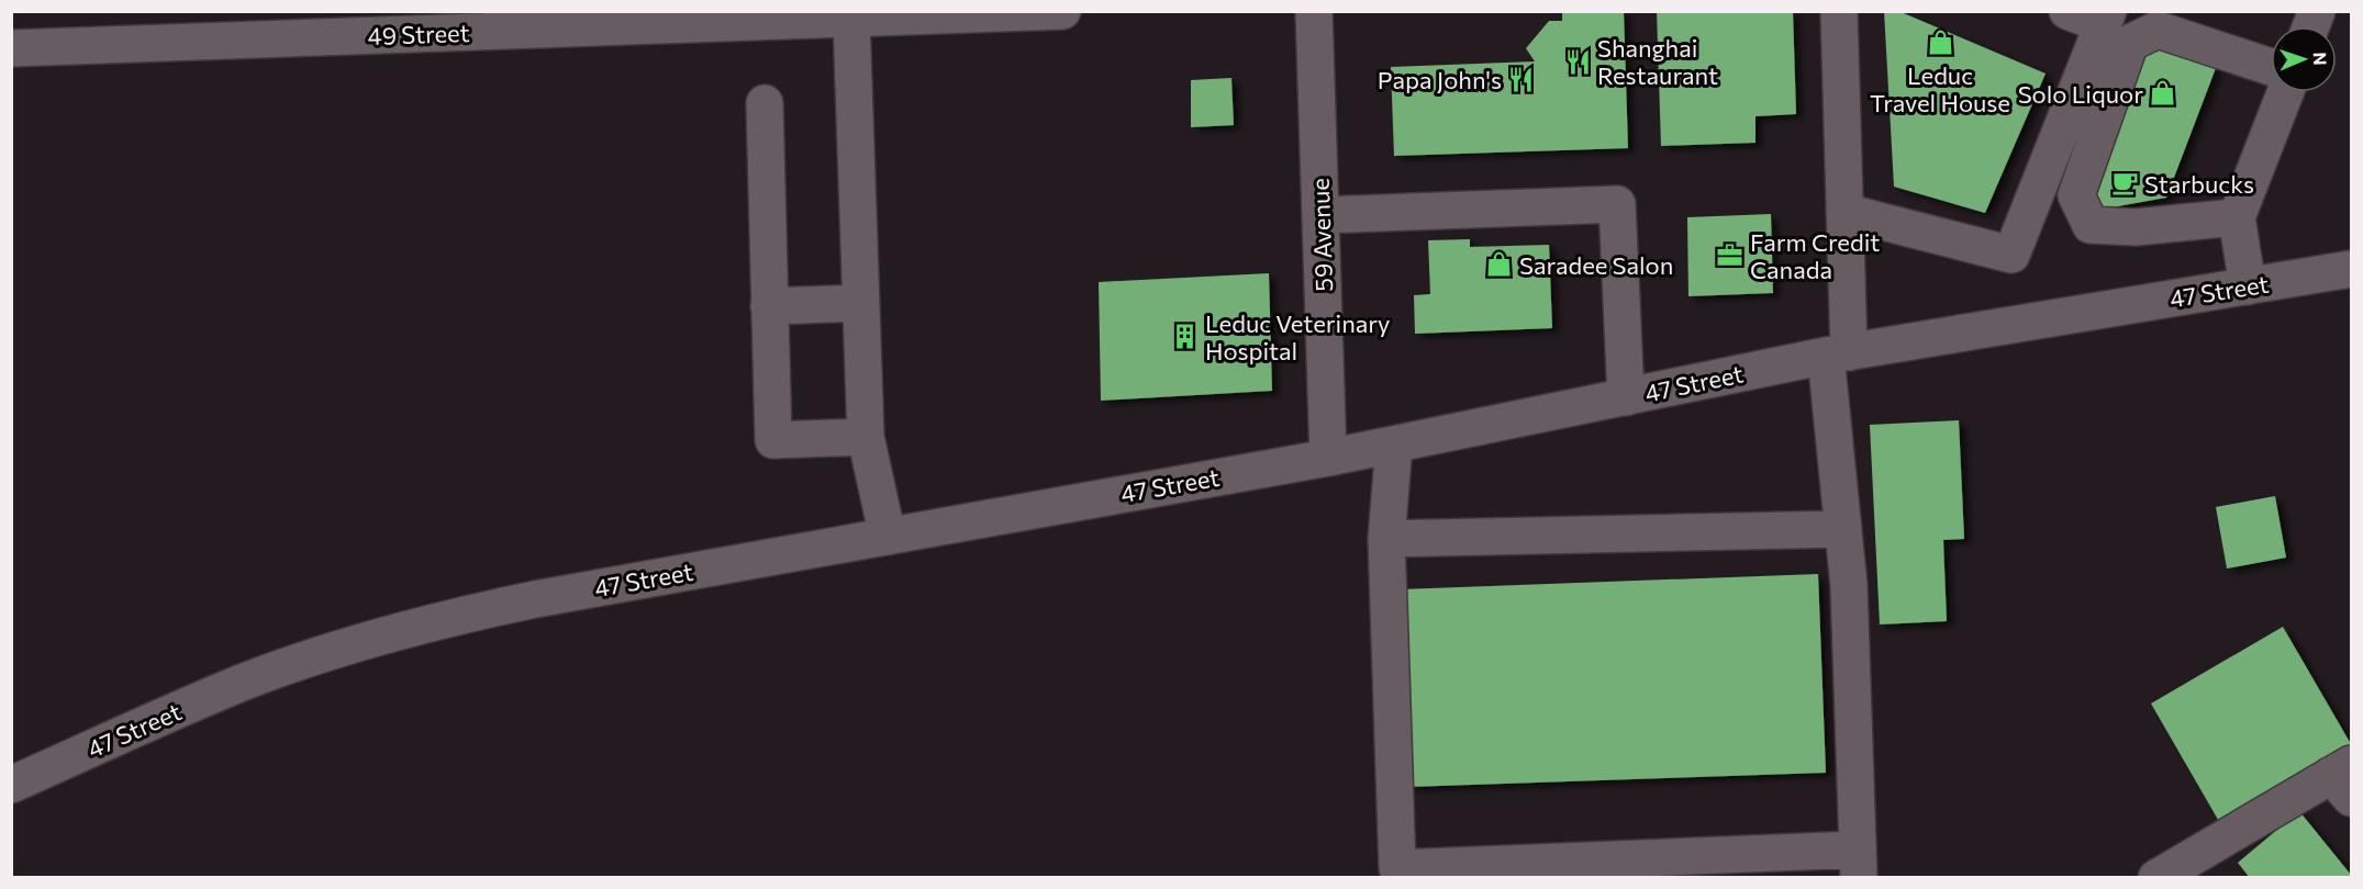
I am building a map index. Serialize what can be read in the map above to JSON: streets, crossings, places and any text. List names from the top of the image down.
{
  "streets": {
    "street": ["49 Street", "59 Avenue", "47 Street"]
  },
  "crossings": [
    ["59 Avenue", "47 Street"]
  ],
  "places": {
    "shop": ["Leduc Travel House", "Solo Liquor", "Saradee Salon"],
    "restaurant": ["Shanghai Restaurant", "Papa John's"],
    "cafe": ["Starbucks"],
    "office": ["Farm Credit Canada"],
    "building": ["Leduc Veterinary Hospital"]
  },
  "north": "right"
}
